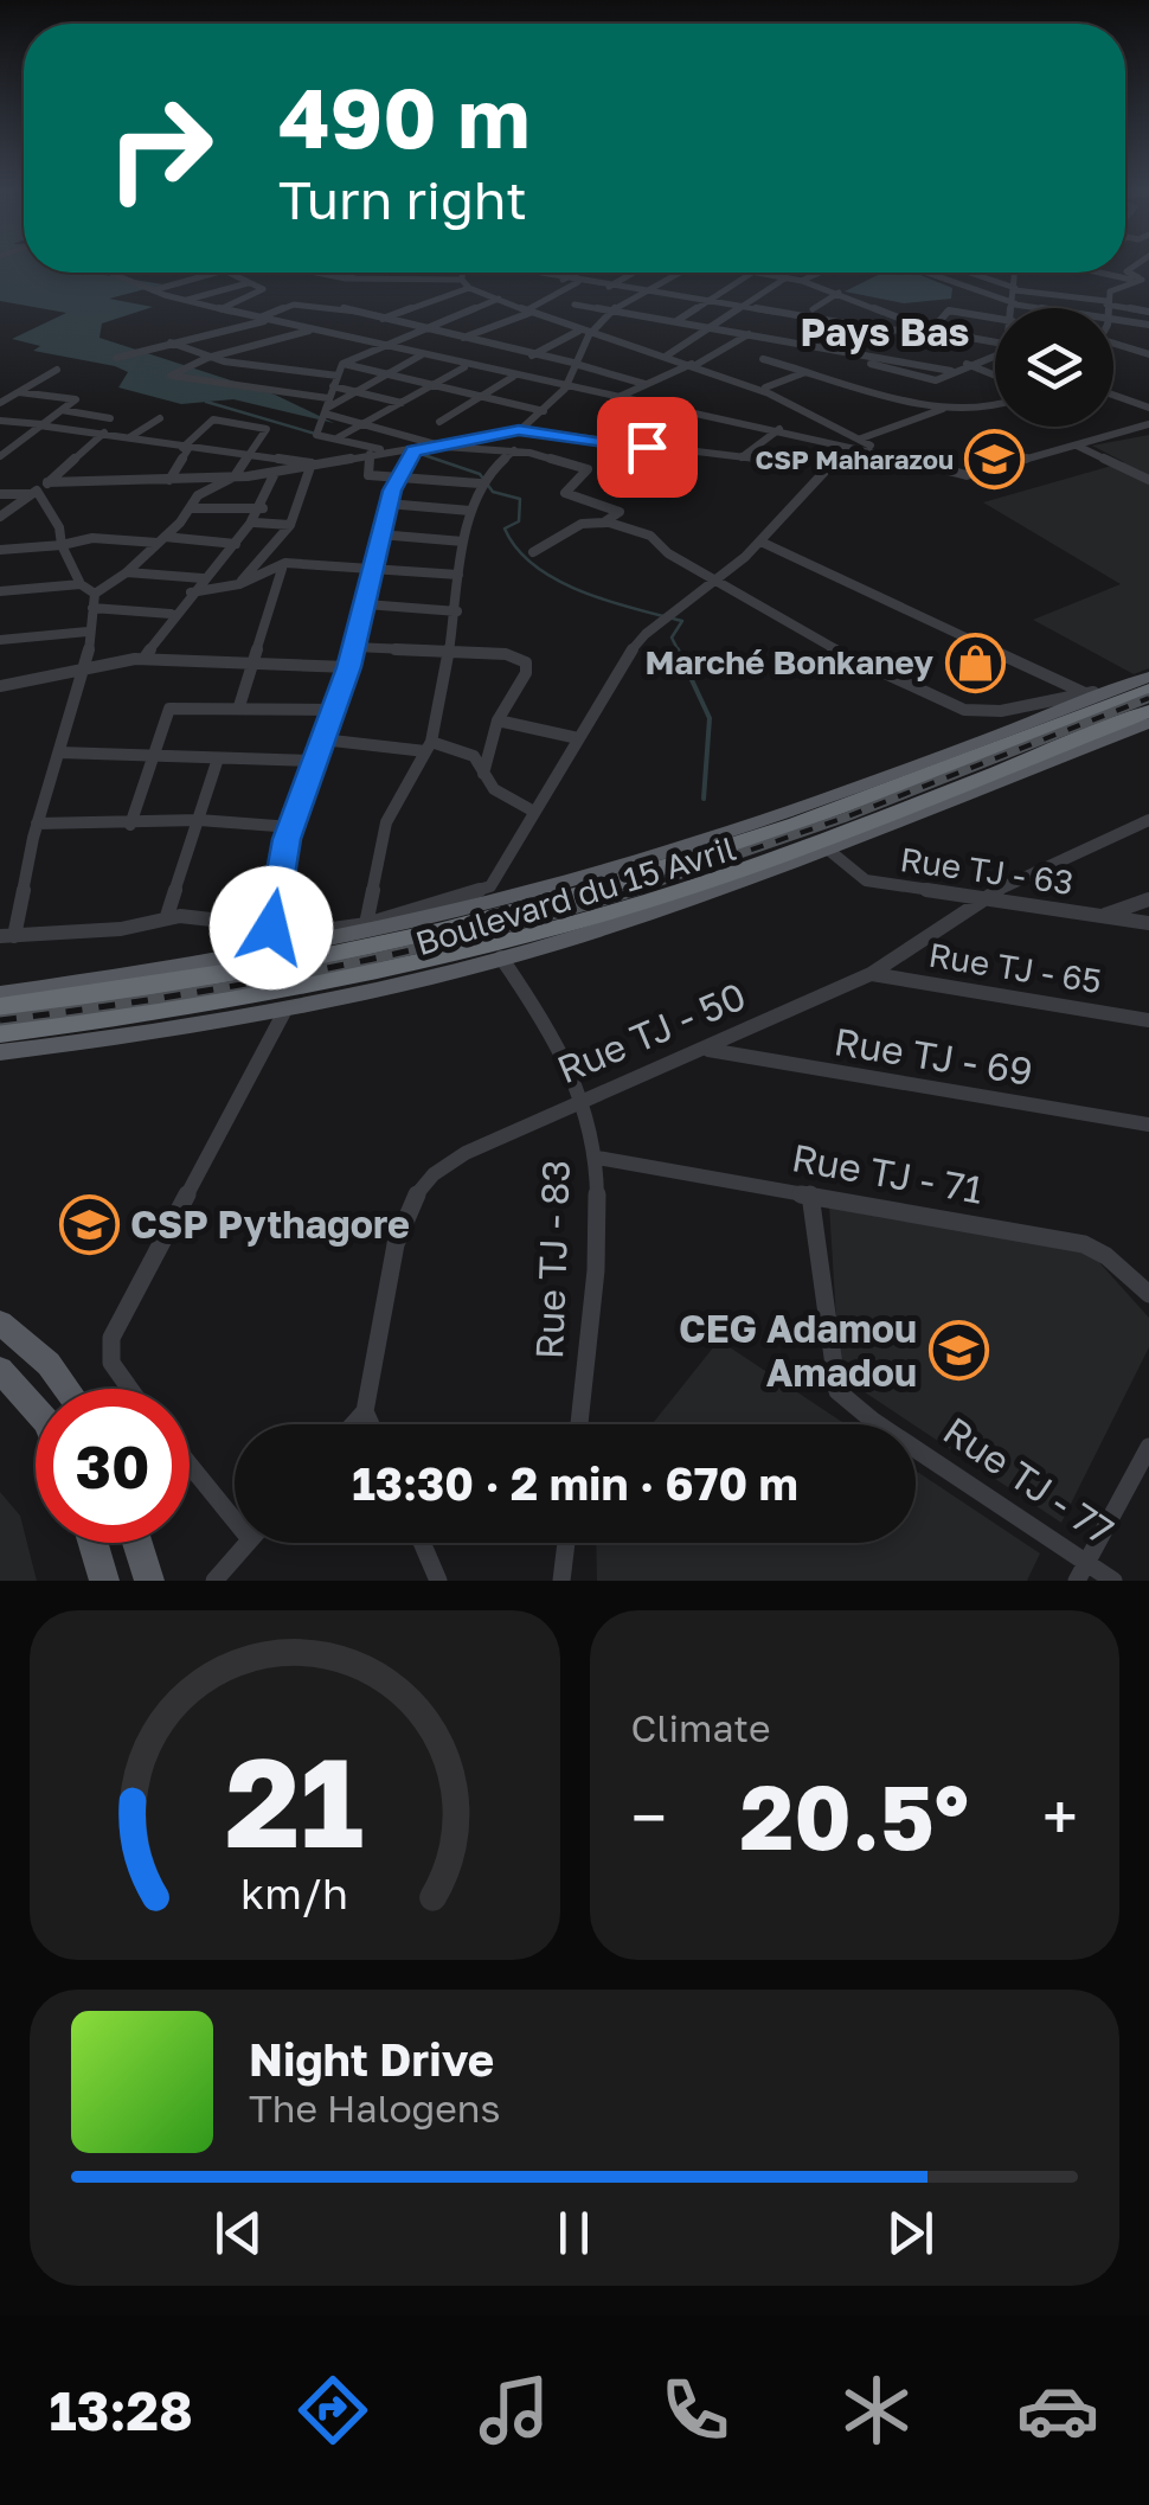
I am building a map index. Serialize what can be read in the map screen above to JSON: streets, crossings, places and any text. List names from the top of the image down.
{
  "streets": {
    "highway": ["Boulevard du 15 Avril"],
    "street": [
      "Rue TJ - 63",
      "Rue TJ - 65",
      "Rue TJ - 50",
      "Rue TJ - 69",
      "Rue TJ - 71",
      "Rue TJ - 83",
      "Rue TJ - 77"
    ]
  },
  "crossings": [
    ["Rue TJ - 63", "Boulevard du 15 Avril"],
    ["Rue TJ - 63", "Rue TJ - 50"],
    ["Boulevard du 15 Avril", "Rue TJ - 83"],
    ["Rue TJ - 65", "Rue TJ - 50"],
    ["Rue TJ - 50", "Rue TJ - 69"],
    ["Rue TJ - 50", "Rue TJ - 83"],
    ["Rue TJ - 71", "Rue TJ - 83"],
    ["Rue TJ - 71", "Rue TJ - 77"]
  ],
  "districts": ["Pays Bas"],
  "places": {
    "school or university": ["CSP Maharazou", "CSP Pythagore", "CEG Adamou Amadou"],
    "shop": ["Marché Bonkaney"]
  },
  "page": {
    "turn": ["490 m", "Turn right"],
    "limit": "30",
    "trip": "13:30 · 2 min · 670 m",
    "tile": "Climate",
    "heat": ["−", "20.5°", "+"],
    "song": ["Night Drive", "The Halogens"],
    "tabs": "13:28",
    "gauge": ["21", "km/h"]
  }
}
